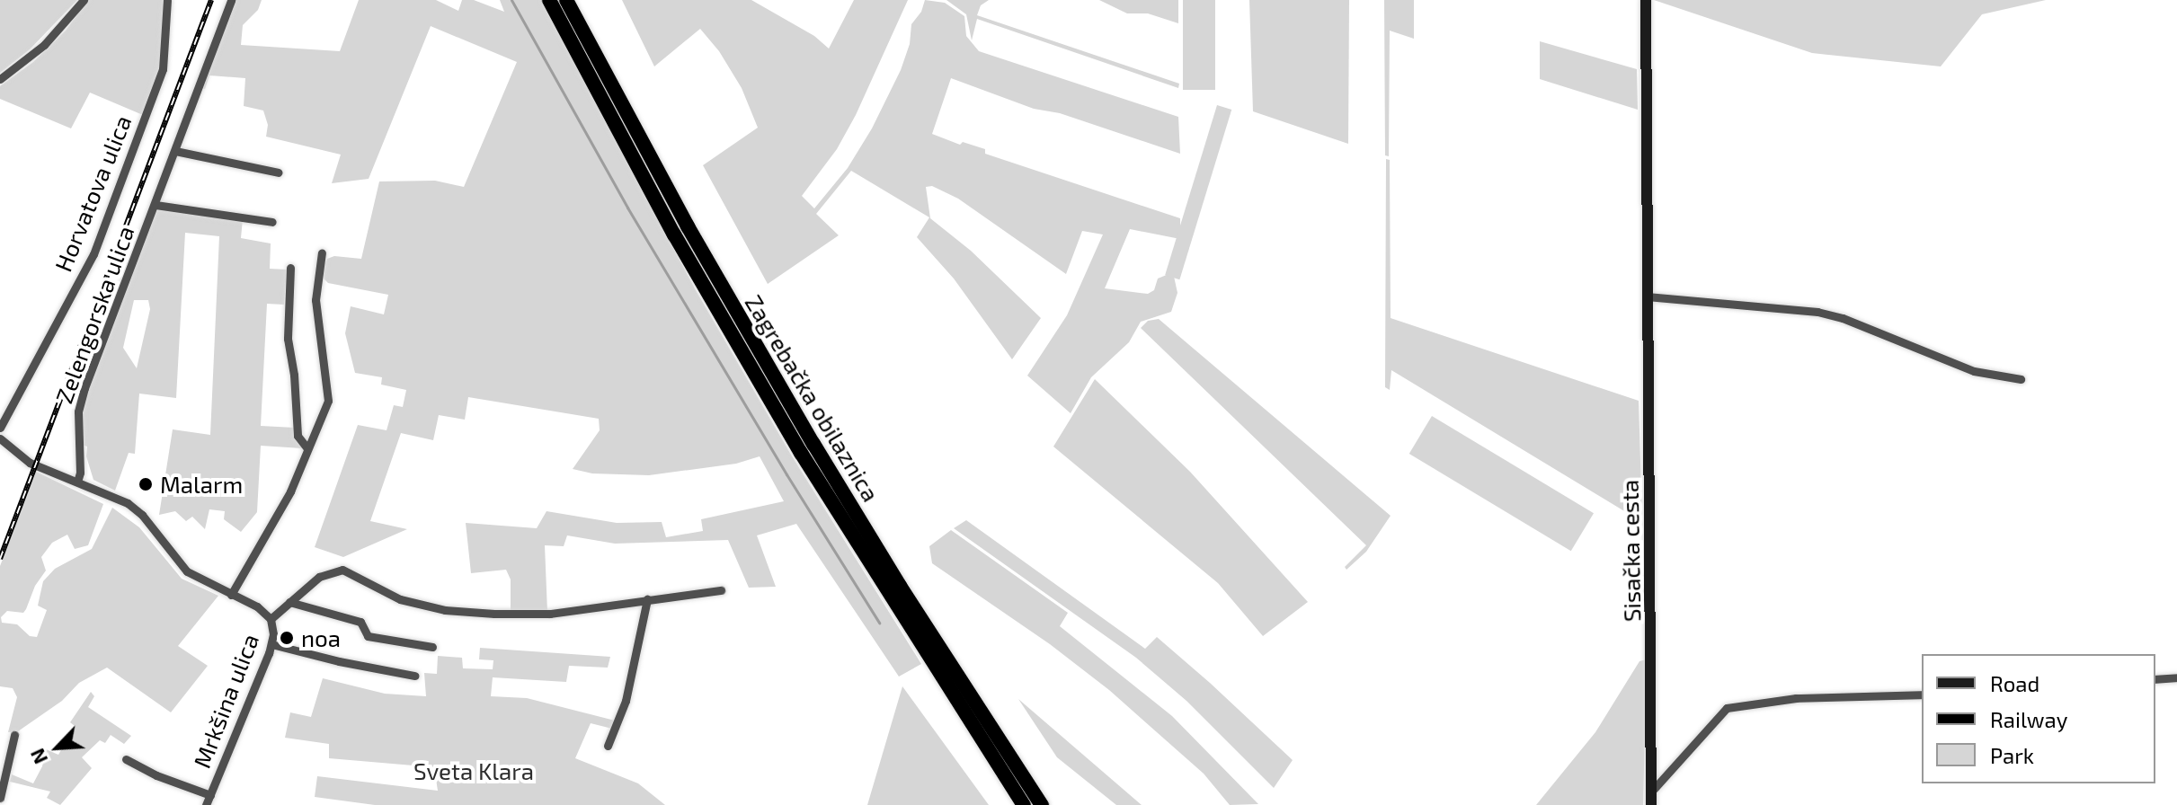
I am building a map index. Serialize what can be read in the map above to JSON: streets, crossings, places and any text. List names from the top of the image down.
{
  "streets": {
    "highway": ["Zagrebačka obilaznica"],
    "main road": ["Sisačka cesta"],
    "street": ["Horvatova ulica", "Zelengorska ulica", "Mrkšina ulica"]
  },
  "crossings": [
    ["Zelengorska ulica", "Mrkšina ulica"]
  ],
  "parks": ["Sveta Klara"],
  "places": ["Malarm", "noa"],
  "legend": ["Road", "Railway", "Park"],
  "north": "bottom left"
}
